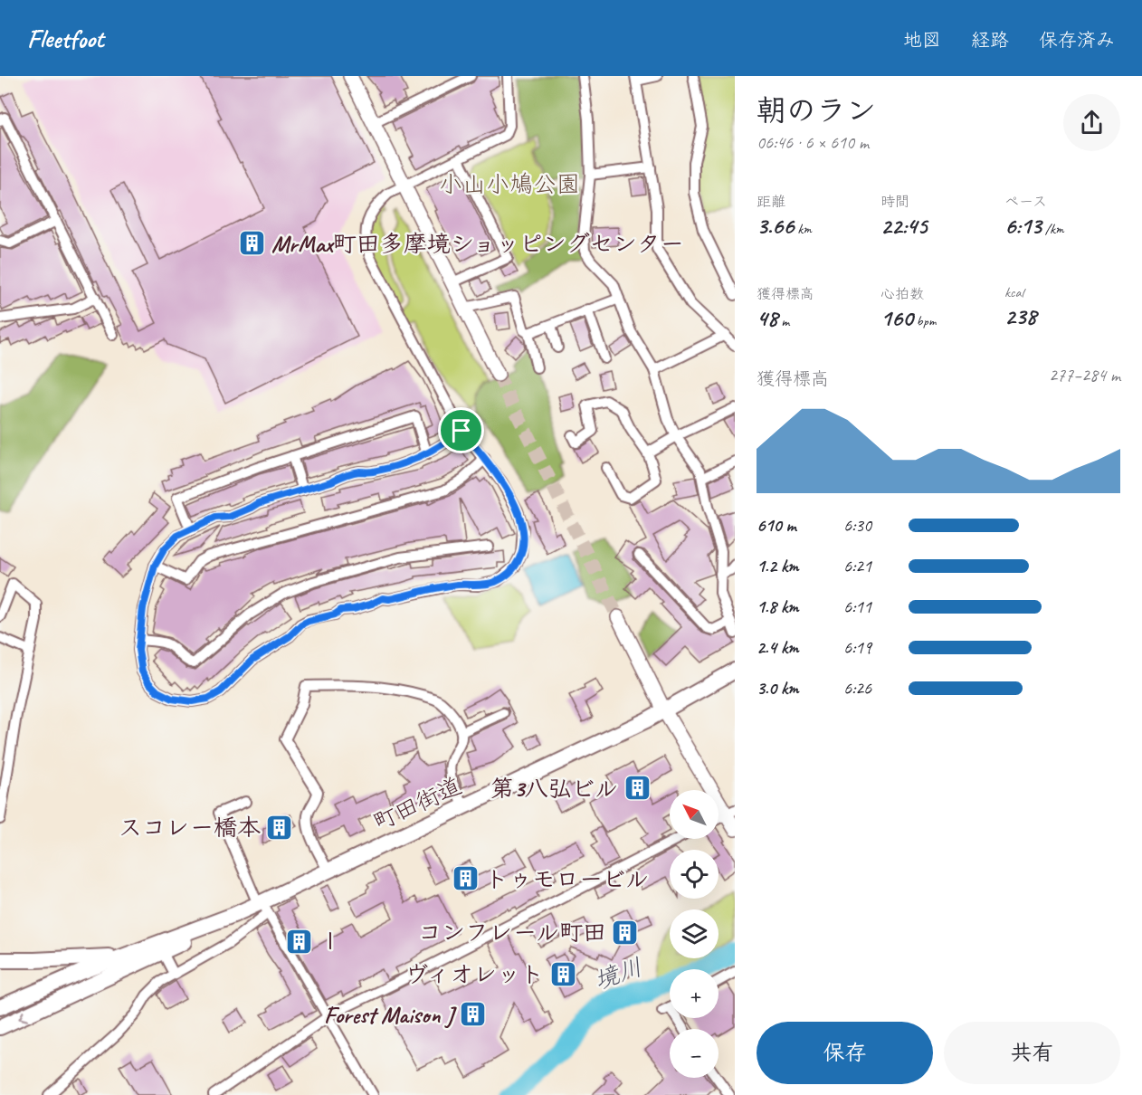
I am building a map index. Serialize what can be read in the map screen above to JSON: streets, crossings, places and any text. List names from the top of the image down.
{
  "streets": {
    "main road": ["町田街道"]
  },
  "water": ["境川"],
  "parks": ["小山小鳩公園"],
  "places": {
    "building": [
      "MrMax町田多摩境ショッピングセンター",
      "第3八弘ビル",
      "スコレー橋本",
      "トゥモロービル",
      "コンフレール町田",
      "Ⅰ",
      "ヴィオレット",
      "Forest Maison J"
    ]
  },
  "north": "top left",
  "page": {
    "header": "Fleetfoot",
    "nav": ["地図", "経路", "保存済み"],
    "heading": ["朝のラン", "06:46 · 6 × 610 m"],
    "stats": [
      ["距離", "3.66 km"],
      ["時間", "22:45"],
      ["ペース", "6:13 /km"],
      ["獲得標高", "48 m"],
      ["心拍数", "160 bpm"],
      ["kcal", "238"]
    ],
    "chart": ["獲得標高", "277–284 m"],
    "list": [
      {
        "name": "610 m",
        "note": "6:30"
      },
      {
        "name": "1.2 km",
        "note": "6:21"
      },
      {
        "name": "1.8 km",
        "note": "6:11"
      },
      {
        "name": "2.4 km",
        "note": "6:19"
      },
      {
        "name": "3.0 km",
        "note": "6:26"
      }
    ],
    "map_buttons": ["+", "−"],
    "buttons": ["保存", "共有"]
  }
}
